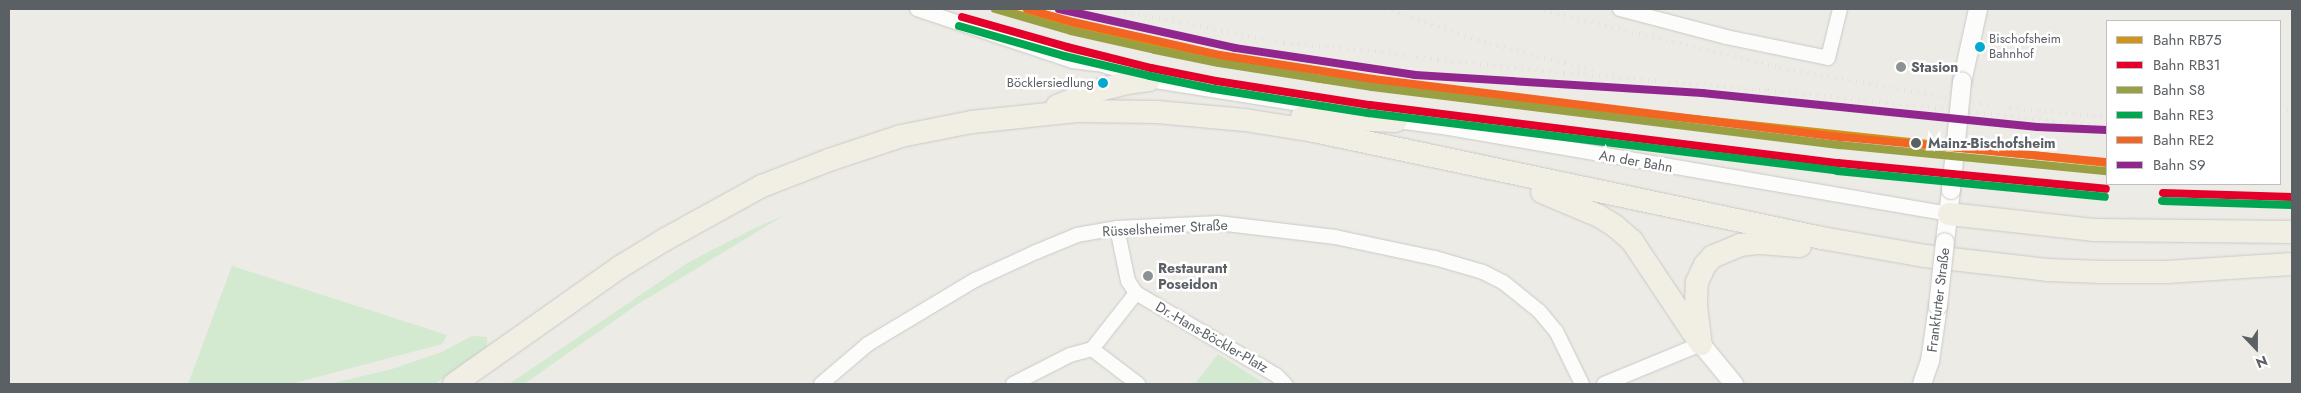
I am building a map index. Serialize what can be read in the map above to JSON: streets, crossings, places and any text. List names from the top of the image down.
{
  "streets": {
    "street": [
      "An der Bahn",
      "Rüsselsheimer Straße",
      "Frankfurter Straße",
      "Dr.-Hans-Böckler-Platz"
    ]
  },
  "crossings": [
    ["An der Bahn", "Frankfurter Straße"]
  ],
  "places": [
    "Bischofsheim Bahnhof",
    "Stasion",
    "Böcklersiedlung",
    "Mainz-Bischofsheim",
    "Restaurant Poseidon"
  ],
  "lines": [
    "rail line RB75",
    "rail line S8",
    "rail line RE2",
    "rail line S9",
    "rail line RB31",
    "rail line RE3"
  ],
  "legend": [
    "Bahn RB75",
    "Bahn RB31",
    "Bahn S8",
    "Bahn RE3",
    "Bahn RE2",
    "Bahn S9"
  ],
  "north": "bottom"
}
